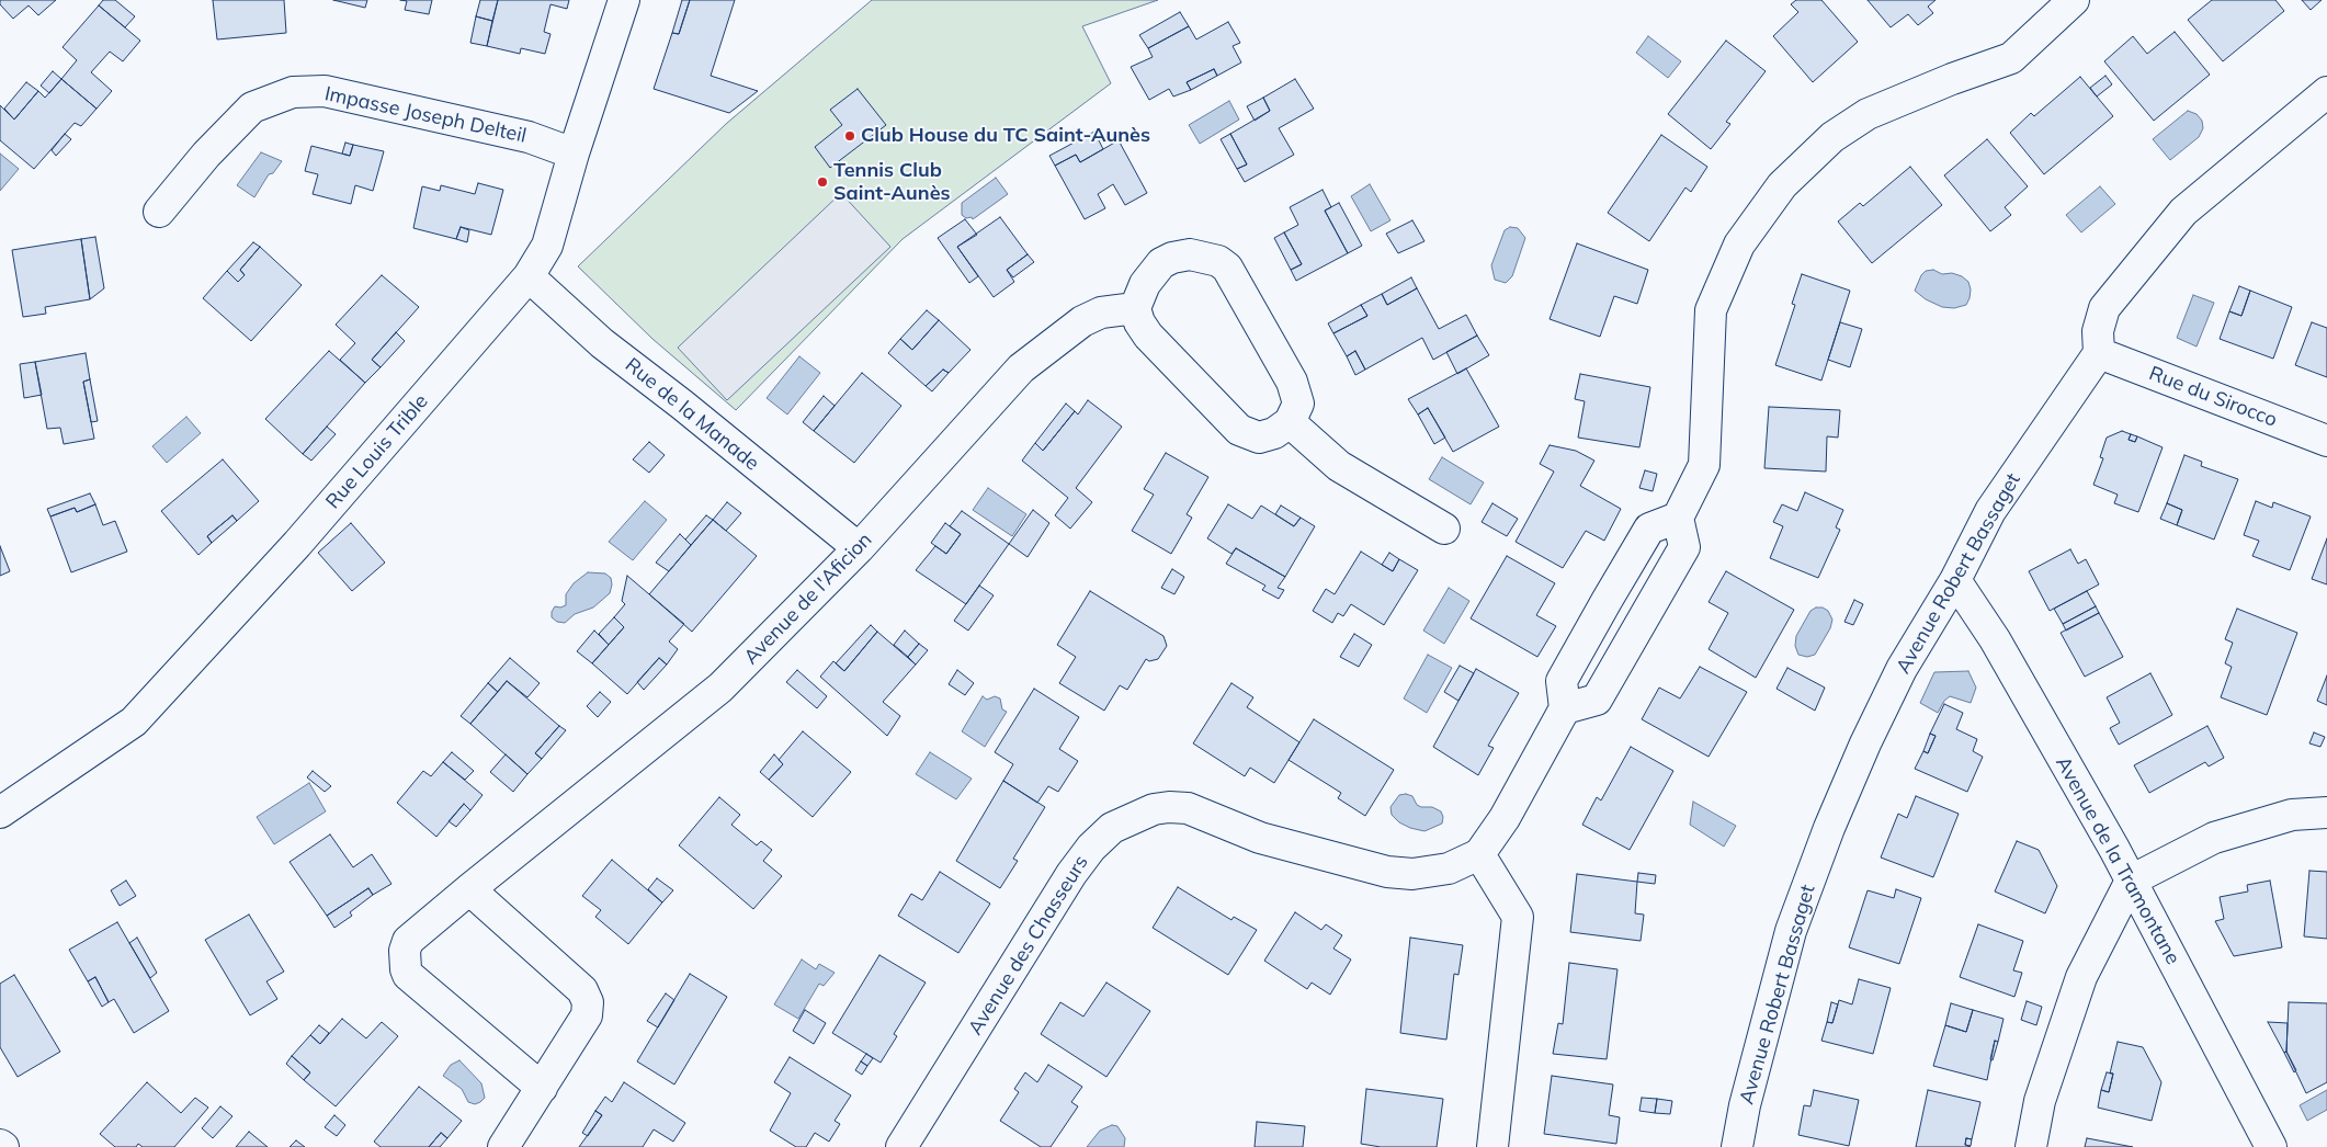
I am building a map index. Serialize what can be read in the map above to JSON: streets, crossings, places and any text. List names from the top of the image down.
{
  "streets": {
    "street": [
      "Impasse Joseph Delteil",
      "Rue du Sirocco",
      "Rue de la Manade",
      "Rue Louis Trible",
      "Avenue Robert Bassaget",
      "Avenue de l'Aficion",
      "Avenue de la Tramontane",
      "Avenue des Chasseurs"
    ]
  },
  "crossings": [
    ["Impasse Joseph Delteil", "Rue Louis Trible"],
    ["Rue du Sirocco", "Avenue Robert Bassaget"],
    ["Rue de la Manade", "Rue Louis Trible"],
    ["Rue de la Manade", "Avenue de l'Aficion"],
    ["Avenue Robert Bassaget", "Avenue de la Tramontane"]
  ],
  "places": ["Club House du TC Saint-Aunès", "Tennis Club Saint-Aunès"]
}
